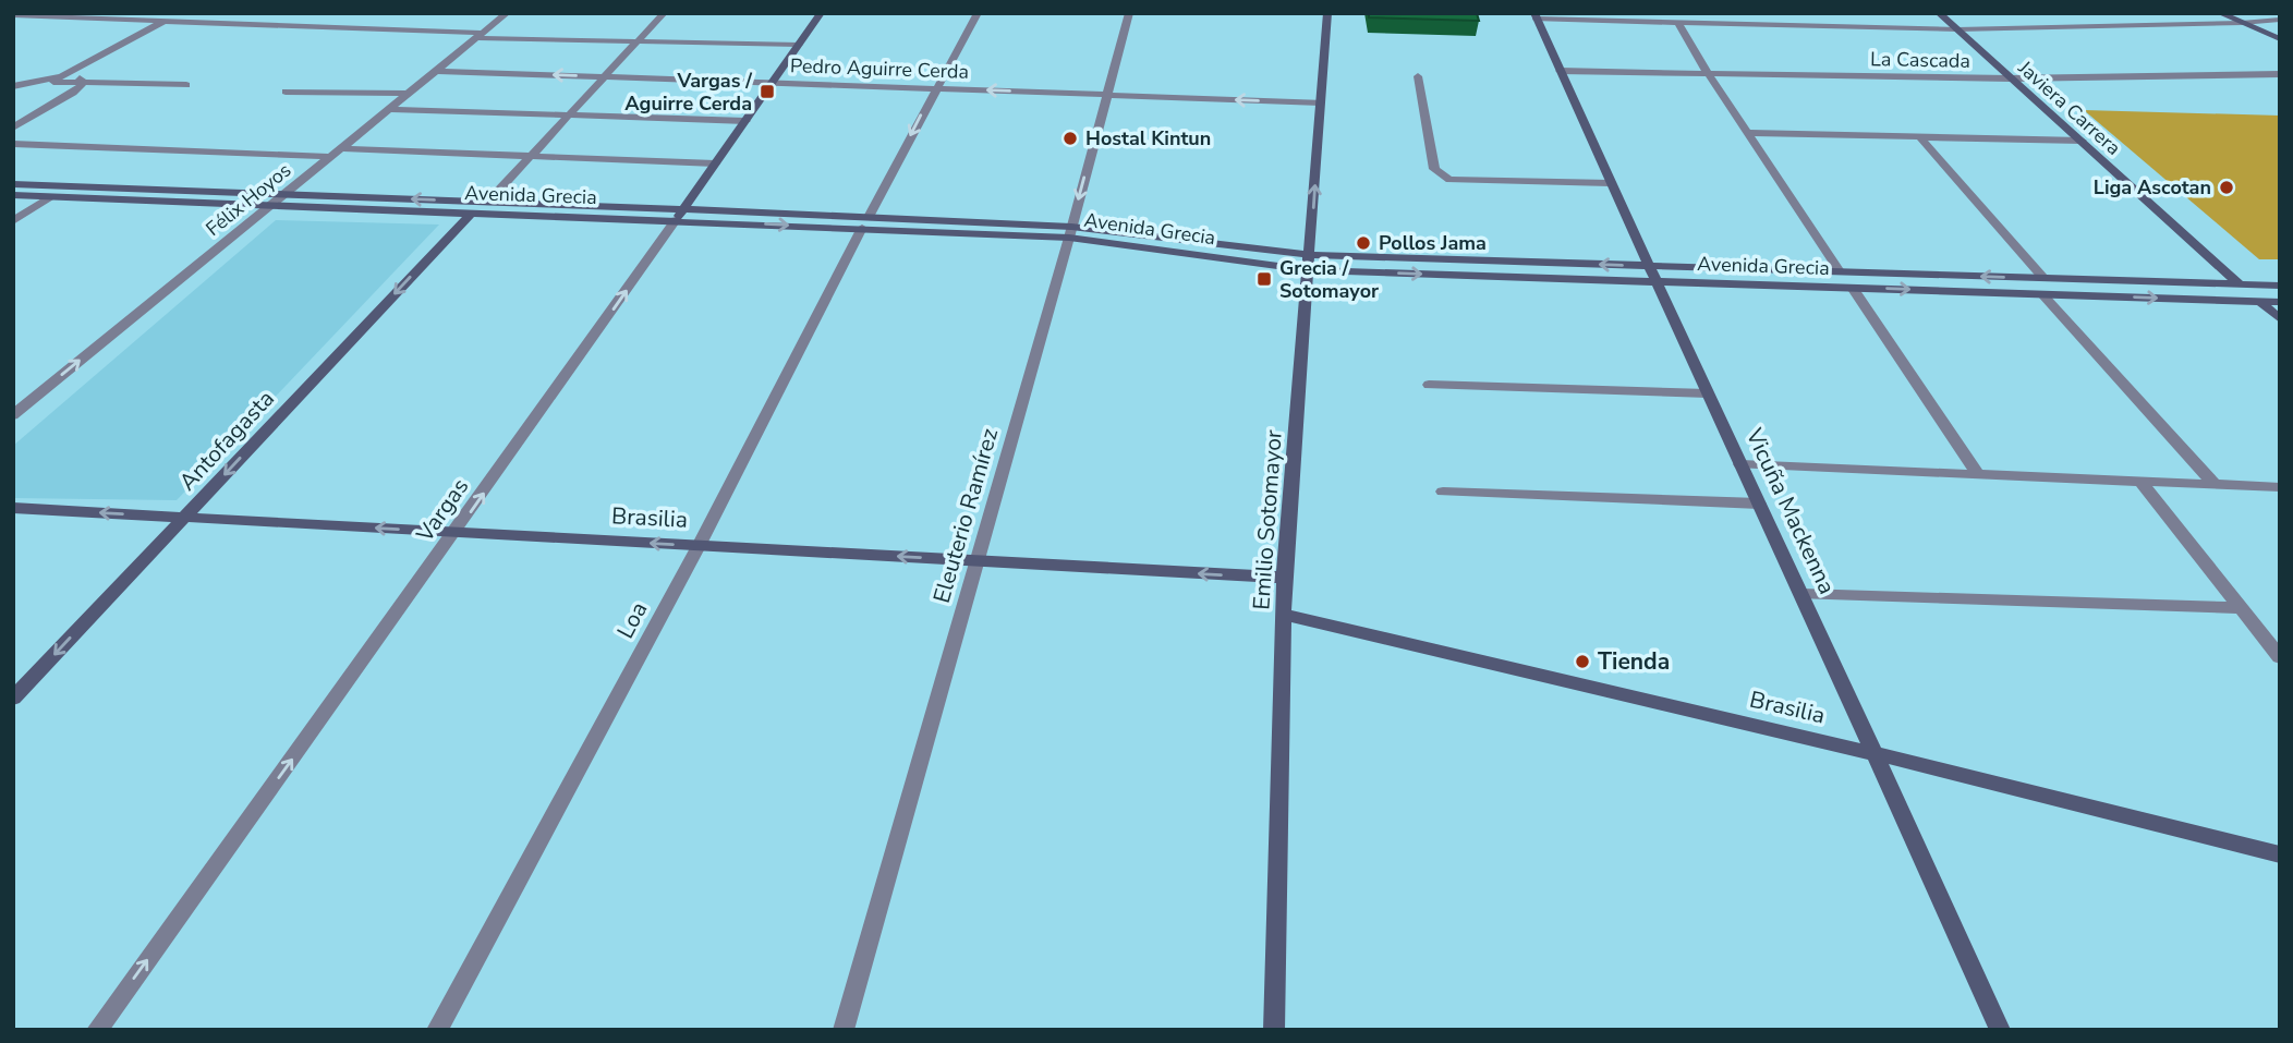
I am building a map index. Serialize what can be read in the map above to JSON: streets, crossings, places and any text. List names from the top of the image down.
{
  "streets": {
    "main road": [
      "Javiera Carrera",
      "Avenida Grecia",
      "Antofagasta",
      "Vargas",
      "Vicuña Mackenna",
      "Brasilia",
      "Emilio Sotomayor"
    ],
    "street": [
      "La Cascada",
      "Pedro Aguirre Cerda",
      "Félix Hoyos",
      "Eleuterio Ramírez",
      "Loa"
    ]
  },
  "crossings": [
    ["La Cascada", "Javiera Carrera"],
    ["La Cascada", "Vicuña Mackenna"],
    ["Pedro Aguirre Cerda", "Félix Hoyos"],
    ["Pedro Aguirre Cerda", "Vargas"],
    ["Pedro Aguirre Cerda", "Eleuterio Ramírez"],
    ["Pedro Aguirre Cerda", "Emilio Sotomayor"],
    ["Pedro Aguirre Cerda", "Loa"],
    ["Javiera Carrera", "Avenida Grecia"],
    ["Avenida Grecia", "Félix Hoyos"],
    ["Avenida Grecia", "Antofagasta"],
    ["Avenida Grecia", "Vargas"],
    ["Avenida Grecia", "Vicuña Mackenna"],
    ["Avenida Grecia", "Eleuterio Ramírez"],
    ["Avenida Grecia", "Emilio Sotomayor"],
    ["Avenida Grecia", "Loa"],
    ["Antofagasta", "Brasilia"],
    ["Vargas", "Brasilia"],
    ["Vicuña Mackenna", "Brasilia"],
    ["Eleuterio Ramírez", "Brasilia"],
    ["Brasilia", "Emilio Sotomayor"],
    ["Brasilia", "Loa"]
  ],
  "one_way": [
    "Félix Hoyos",
    "Antofagasta",
    "Vargas",
    "Brasilia"
  ],
  "places": {
    "transit": ["Vargas / Aguirre Cerda", "Grecia / Sotomayor"],
    "other": [
      "Hostal Kintun",
      "Liga Ascotan",
      "Pollos Jama",
      "Tienda"
    ]
  }
}
